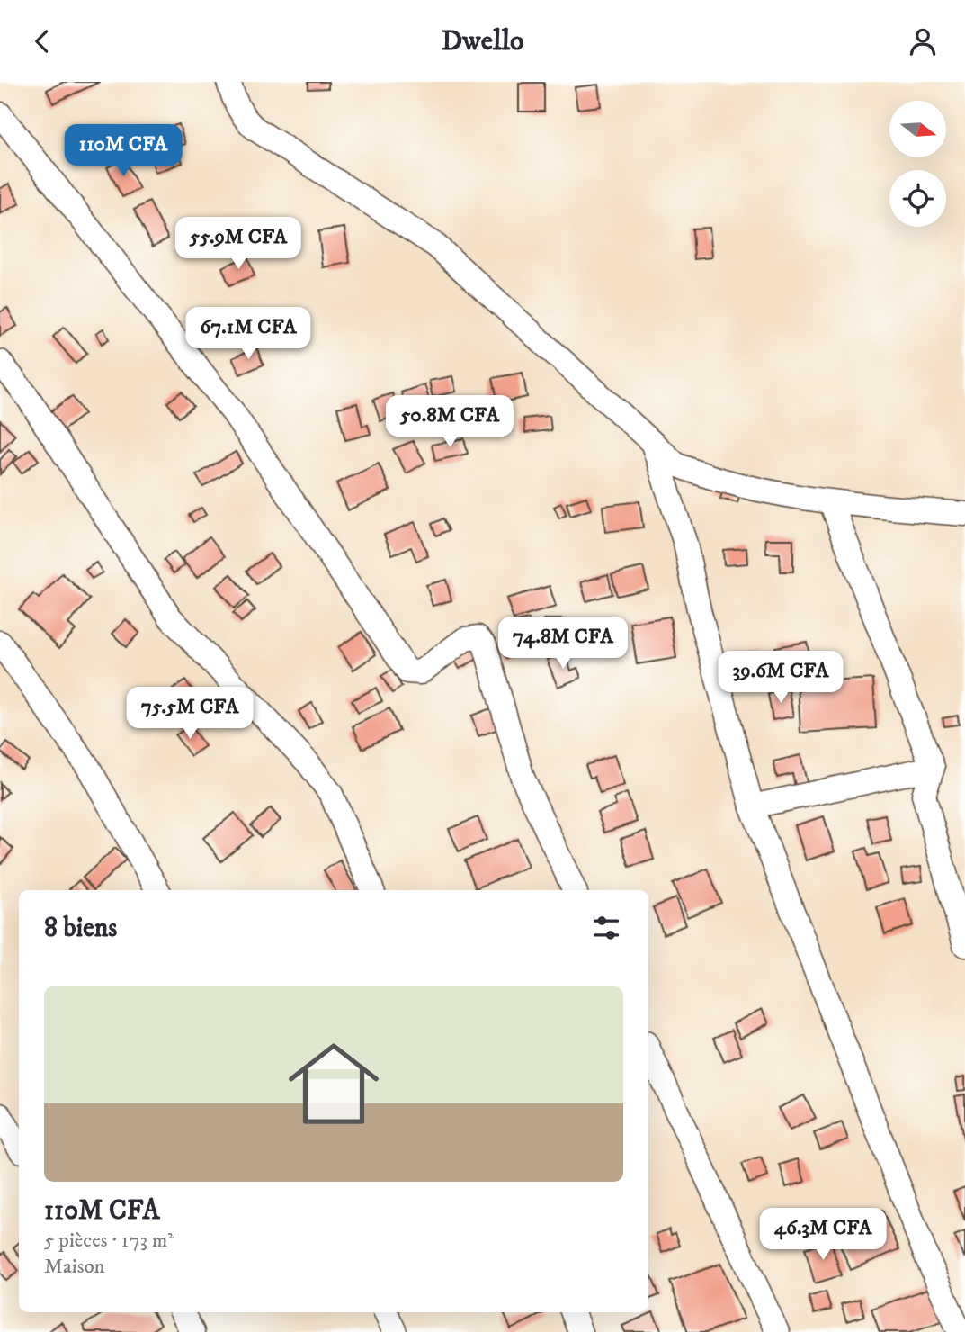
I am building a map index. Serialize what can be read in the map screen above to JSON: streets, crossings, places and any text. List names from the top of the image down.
{
  "north": "right",
  "page": {
    "header": "Dwello",
    "price": [
      "110M CFA",
      "55.9M CFA",
      "67.1M CFA",
      "50.8M CFA",
      "74.8M CFA",
      "39.6M CFA",
      "75.5M CFA",
      "46.3M CFA"
    ],
    "heading": "8 biens",
    "list": [
      {
        "name": "110M CFA",
        "note": "5 pièces · 173 m² · Maison"
      }
    ]
  }
}
